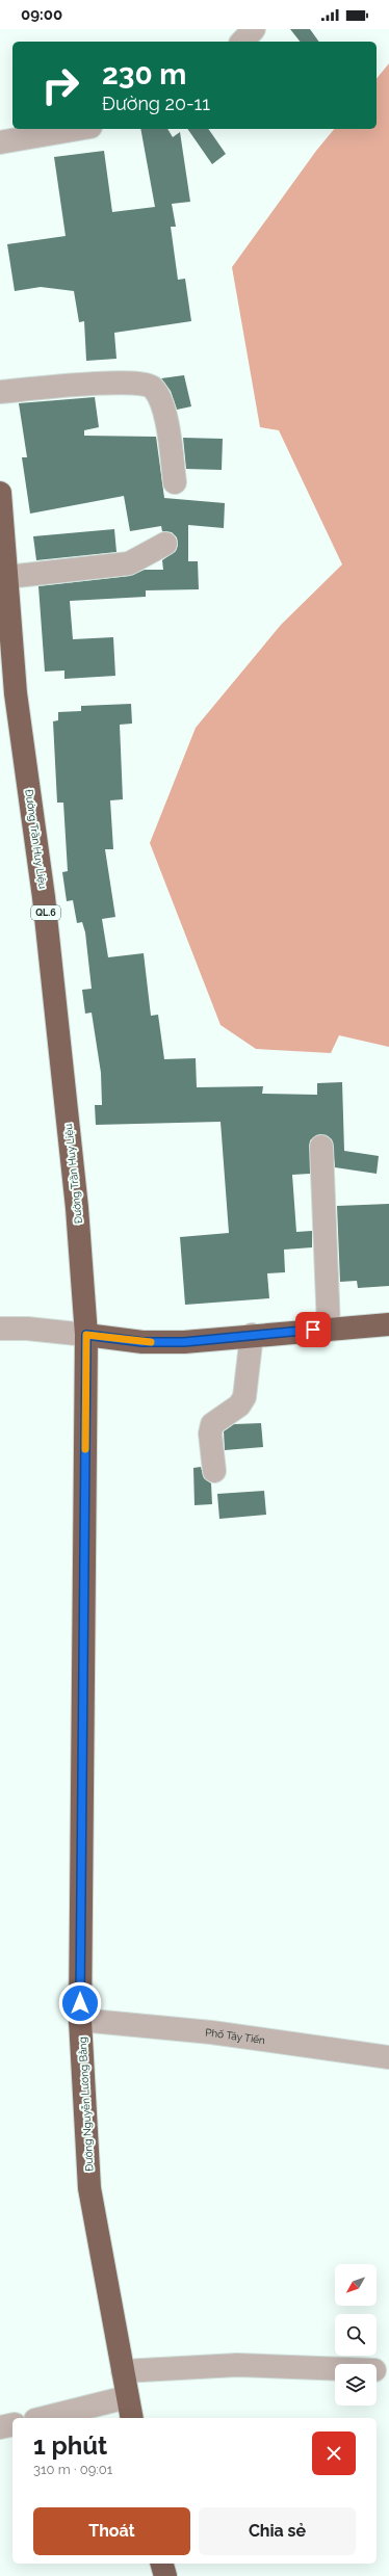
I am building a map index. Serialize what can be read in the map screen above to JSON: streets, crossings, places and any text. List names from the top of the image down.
{
  "streets": {
    "highway": ["Đường Trần Huy Liệu", "QL.6", "Đường Nguyễn Lương Bằng"],
    "street": ["Phố Tây Tiến"]
  },
  "crossings": [
    ["Đường Trần Huy Liệu", "Đường Nguyễn Lương Bằng"],
    ["Phố Tây Tiến", "Đường Nguyễn Lương Bằng"]
  ],
  "north": "bottom left",
  "page": {
    "status": "09:00",
    "turn": ["230 m", "Đường 20-11"],
    "heading": ["1 phút", "310 m · 09:01"],
    "buttons": ["Thoát", "Chia sẻ"]
  }
}
